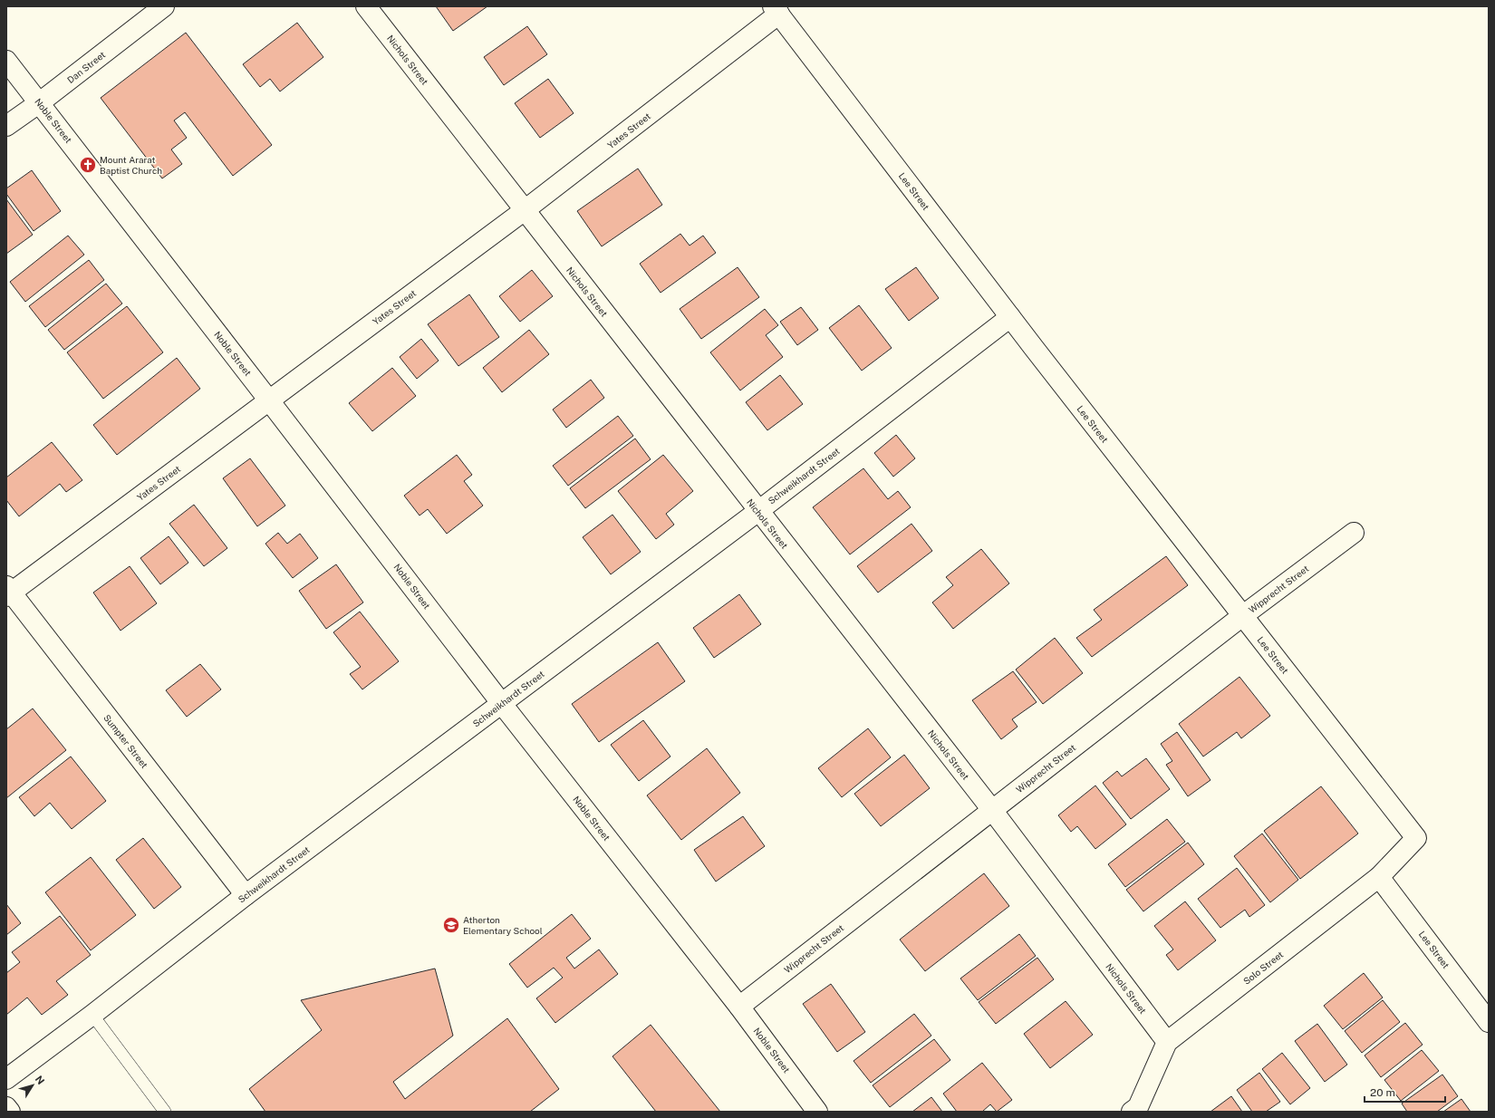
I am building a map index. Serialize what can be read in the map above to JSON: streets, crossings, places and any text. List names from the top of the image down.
{
  "streets": {
    "street": [
      "Nichols Street",
      "Dan Street",
      "Noble Street",
      "Yates Street",
      "Lee Street",
      "Schweikhardt Street",
      "Wipprecht Street",
      "Sumpter Street",
      "Solo Street"
    ]
  },
  "crossings": [
    ["Nichols Street", "Yates Street"],
    ["Nichols Street", "Schweikhardt Street"],
    ["Nichols Street", "Wipprecht Street"],
    ["Nichols Street", "Solo Street"],
    ["Dan Street", "Noble Street"],
    ["Noble Street", "Yates Street"],
    ["Noble Street", "Schweikhardt Street"],
    ["Noble Street", "Wipprecht Street"],
    ["Yates Street", "Lee Street"],
    ["Yates Street", "Sumpter Street"],
    ["Lee Street", "Schweikhardt Street"],
    ["Lee Street", "Wipprecht Street"],
    ["Lee Street", "Solo Street"],
    ["Schweikhardt Street", "Sumpter Street"]
  ],
  "places": {
    "church": ["Mount Ararat Baptist Church"],
    "school or university": ["Atherton Elementary School"]
  },
  "scale_bar": "20 m",
  "north": "top right"
}
